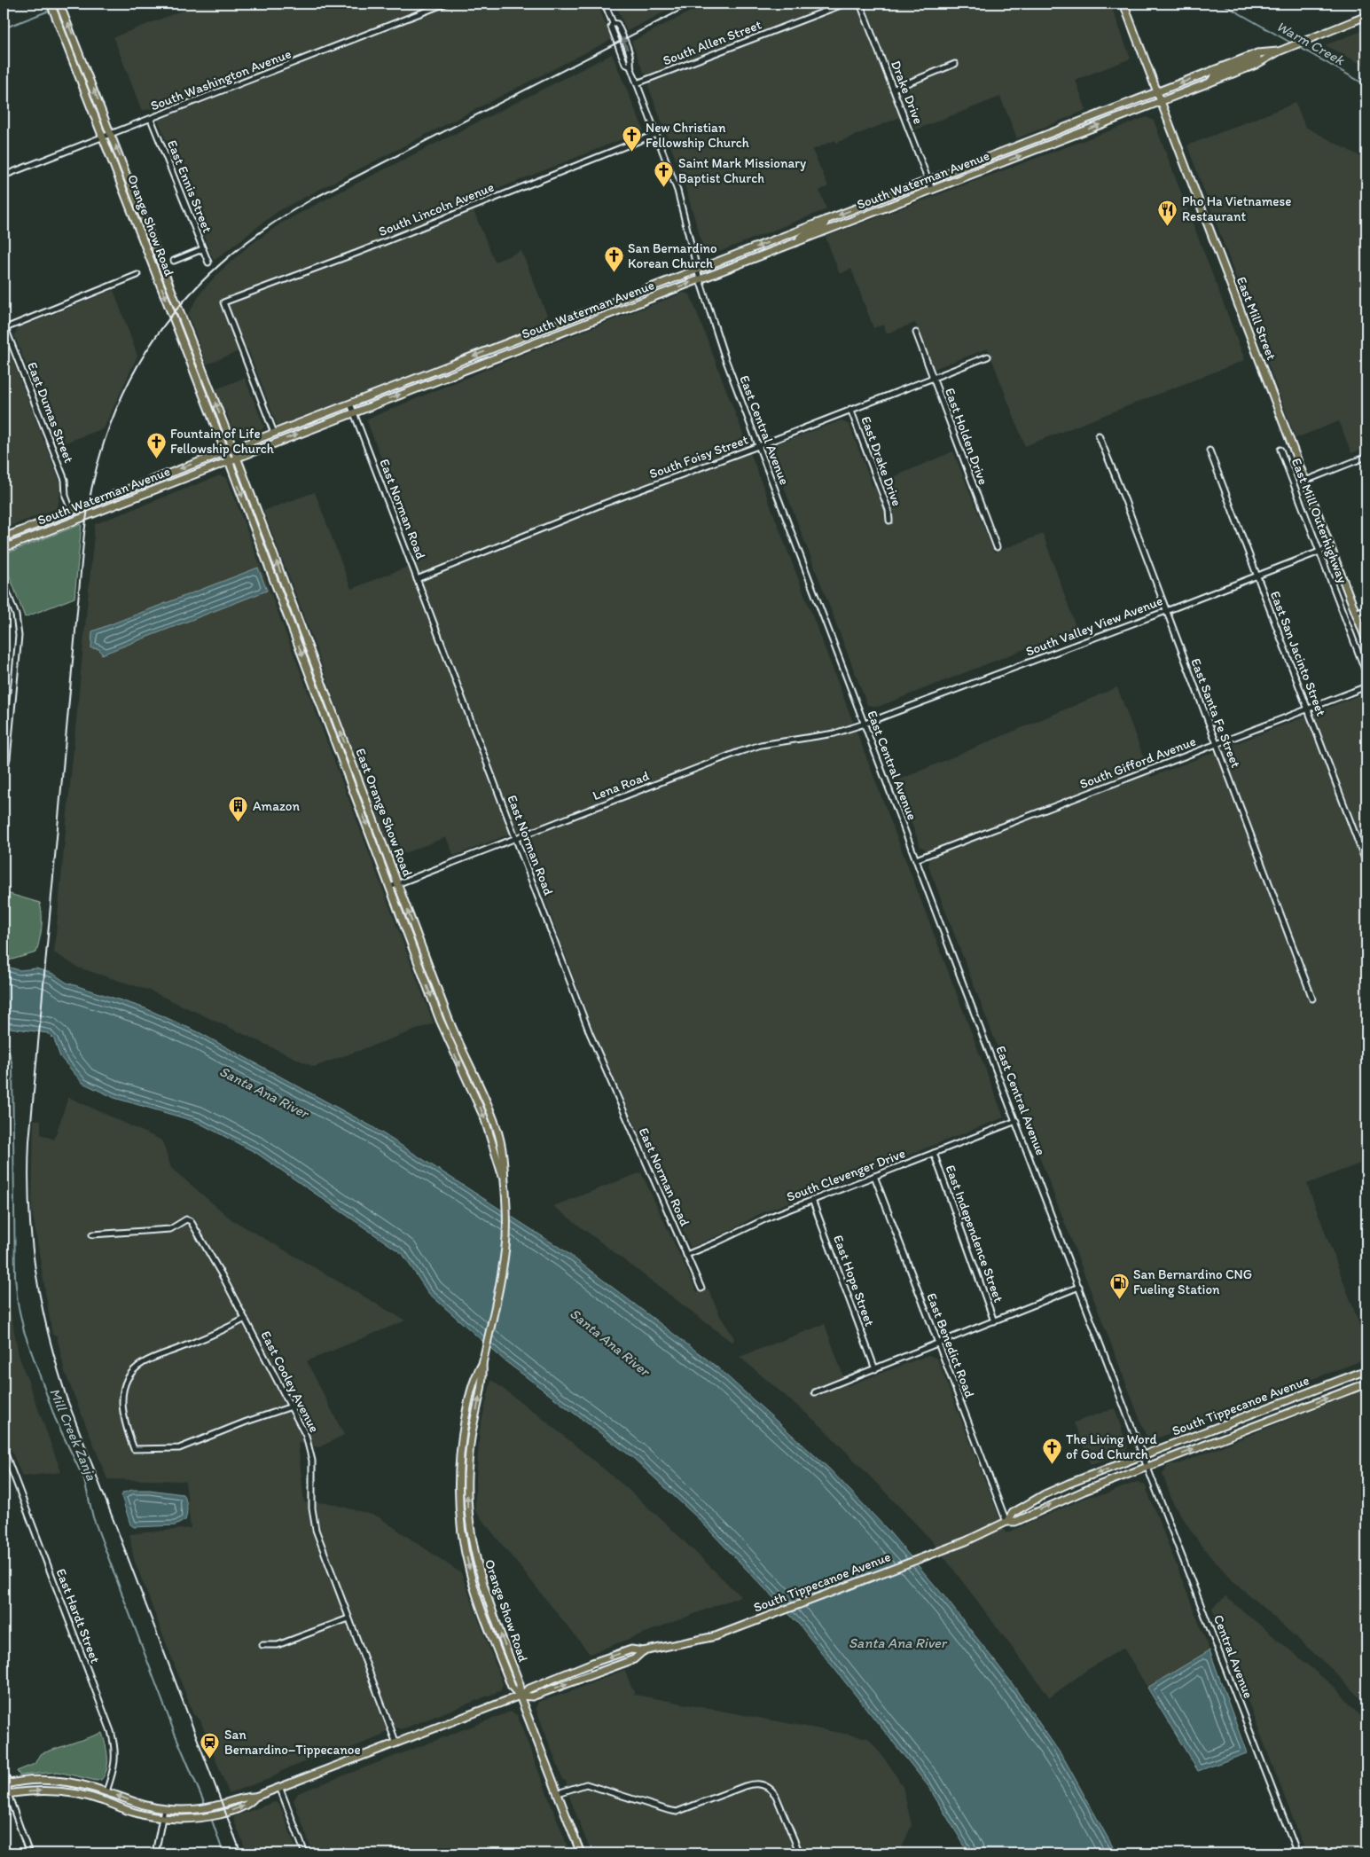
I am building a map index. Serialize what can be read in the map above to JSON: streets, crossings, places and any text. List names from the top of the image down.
{
  "streets": {
    "main road": [
      "South Waterman Avenue",
      "Orange Show Road",
      "East Mill Street",
      "East Orange Show Road",
      "South Tippecanoe Avenue"
    ],
    "street": [
      "South Allen Street",
      "South Washington Avenue",
      "Drake Drive",
      "East Ennis Street",
      "South Lincoln Avenue",
      "East Dumas Street",
      "East Central Avenue",
      "East Holden Drive",
      "South Foisy Street",
      "East Drake Drive",
      "East Norman Road",
      "East Mill Outerhighway",
      "South Valley View Avenue",
      "East San Jacinto Street",
      "East Santa Fe Street",
      "South Gifford Avenue",
      "Lena Road",
      "South Clevenger Drive",
      "East Independence Street",
      "East Hope Street",
      "East Benedict Road",
      "East Cooley Avenue",
      "East Hardt Street",
      "Central Avenue"
    ]
  },
  "crossings": [
    ["South Allen Street", "East Central Avenue"],
    ["South Washington Avenue", "East Ennis Street"],
    ["South Washington Avenue", "Orange Show Road"],
    ["Drake Drive", "South Waterman Avenue"],
    ["South Waterman Avenue", "South Lincoln Avenue"],
    ["South Waterman Avenue", "Orange Show Road"],
    ["South Waterman Avenue", "East Mill Street"],
    ["South Waterman Avenue", "East Dumas Street"],
    ["South Waterman Avenue", "East Central Avenue"],
    ["South Waterman Avenue", "East Norman Road"],
    ["South Waterman Avenue", "East Orange Show Road"],
    ["South Lincoln Avenue", "East Central Avenue"],
    ["Orange Show Road", "East Orange Show Road"],
    ["Orange Show Road", "South Tippecanoe Avenue"],
    ["East Mill Street", "South Valley View Avenue"],
    ["East Central Avenue", "South Foisy Street"],
    ["East Central Avenue", "South Valley View Avenue"],
    ["East Central Avenue", "South Gifford Avenue"],
    ["East Central Avenue", "Lena Road"],
    ["East Central Avenue", "South Clevenger Drive"],
    ["East Central Avenue", "South Tippecanoe Avenue"],
    ["East Central Avenue", "Central Avenue"],
    ["East Holden Drive", "South Foisy Street"],
    ["South Foisy Street", "East Drake Drive"],
    ["South Foisy Street", "East Norman Road"],
    ["East Norman Road", "Lena Road"],
    ["East Norman Road", "South Clevenger Drive"],
    ["East Mill Outerhighway", "South Valley View Avenue"],
    ["South Valley View Avenue", "East San Jacinto Street"],
    ["South Valley View Avenue", "East Santa Fe Street"],
    ["South Valley View Avenue", "Lena Road"],
    ["East San Jacinto Street", "South Gifford Avenue"],
    ["East Santa Fe Street", "South Gifford Avenue"],
    ["Lena Road", "East Orange Show Road"],
    ["South Clevenger Drive", "East Independence Street"],
    ["South Clevenger Drive", "East Hope Street"],
    ["South Clevenger Drive", "East Benedict Road"],
    ["East Benedict Road", "South Tippecanoe Avenue"],
    ["East Cooley Avenue", "South Tippecanoe Avenue"],
    ["South Tippecanoe Avenue", "East Hardt Street"],
    ["South Tippecanoe Avenue", "Central Avenue"]
  ],
  "water": ["Warm Creek", "Santa Ana River", "Mill Creek Zanja"],
  "places": {
    "church": [
      "New Christian Fellowship Church",
      "Saint Mark Missionary Baptist Church",
      "San Bernardino Korean Church",
      "Fountain of Life Fellowship Church",
      "The Living Word of God Church"
    ],
    "restaurant": ["Pho Ha Vietnamese Restaurant"],
    "building": ["Amazon"],
    "fuel station": ["San Bernardino CNG Fueling Station"],
    "station": ["San Bernardino–Tippecanoe"]
  }
}
